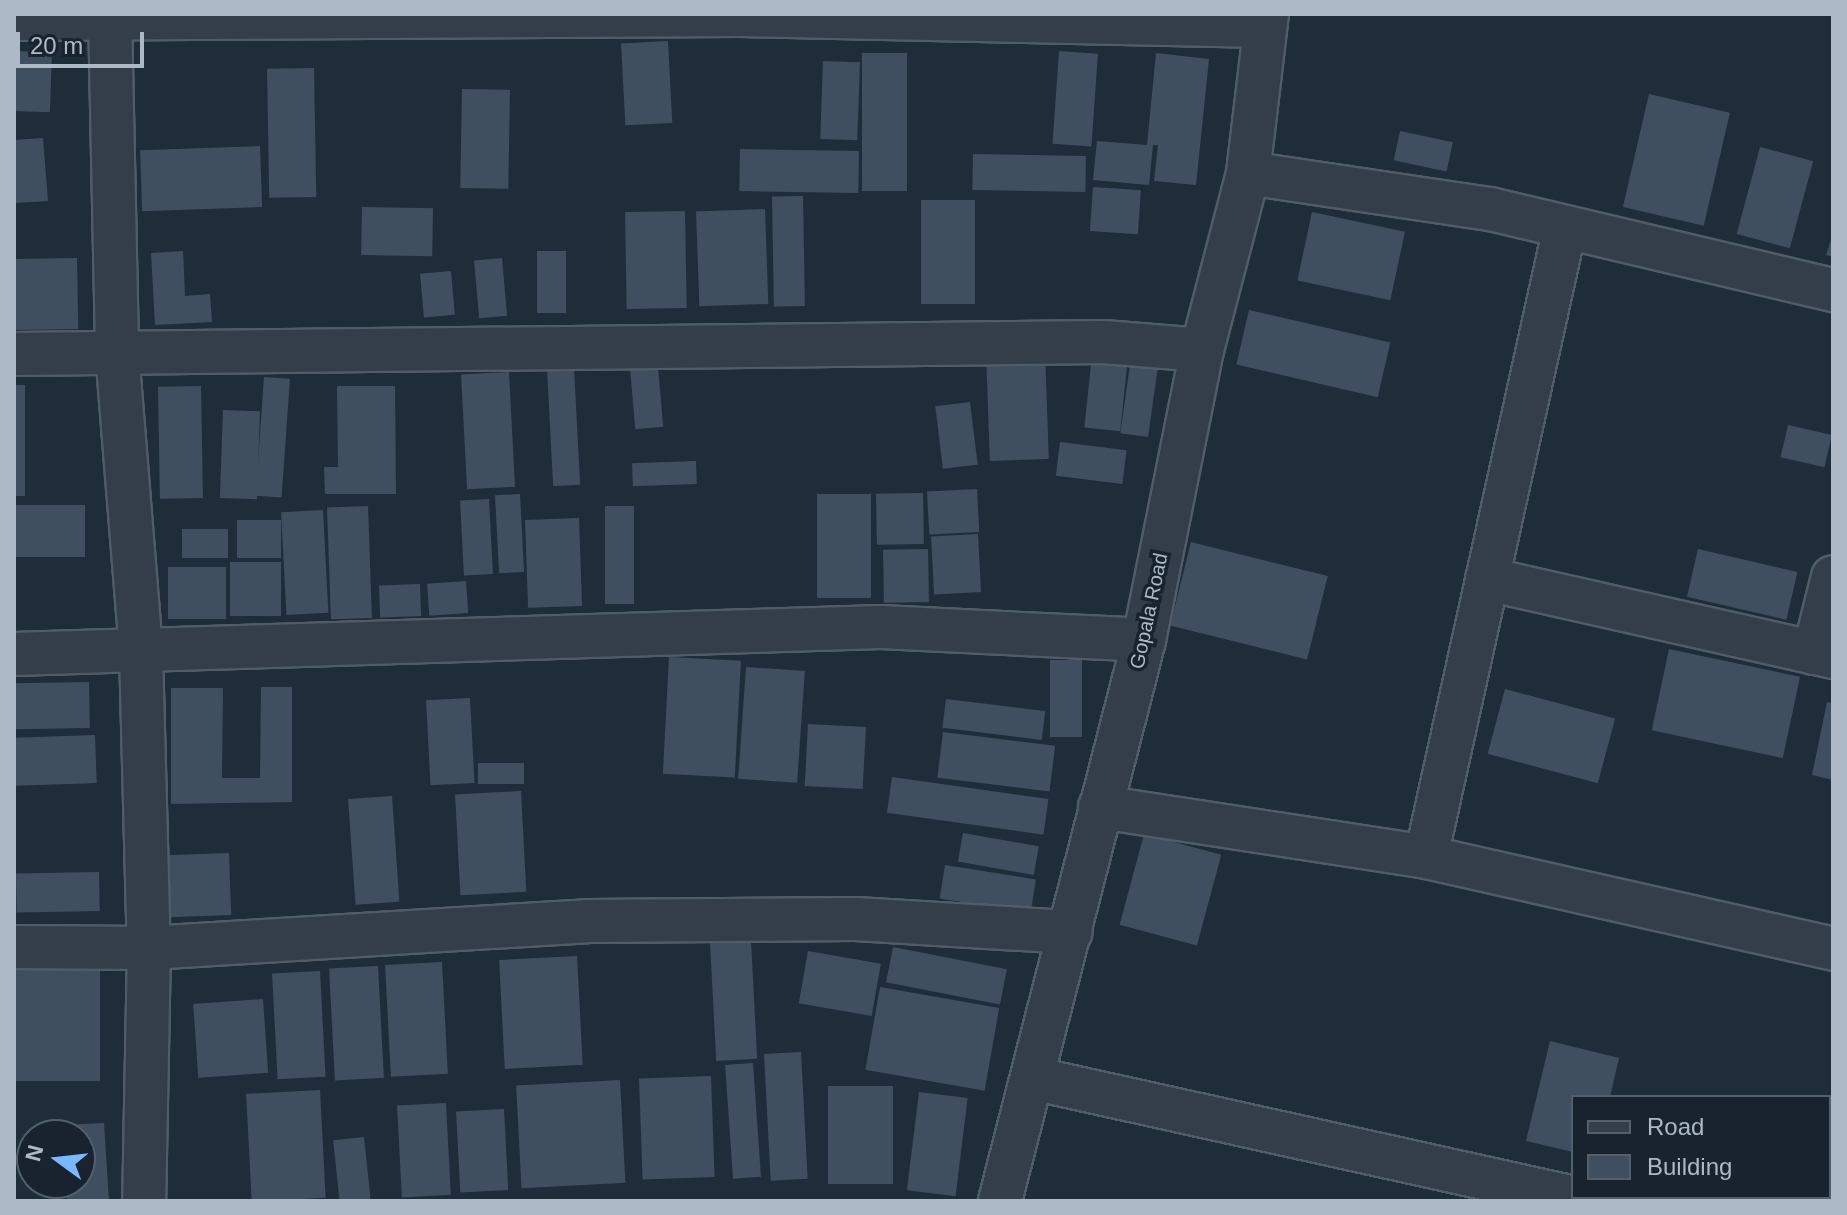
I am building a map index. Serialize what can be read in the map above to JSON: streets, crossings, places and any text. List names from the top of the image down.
{
  "streets": {
    "street": ["Gopala Road"]
  },
  "legend": ["Road", "Building"],
  "scale_bar": "20 m",
  "north": "left"
}
